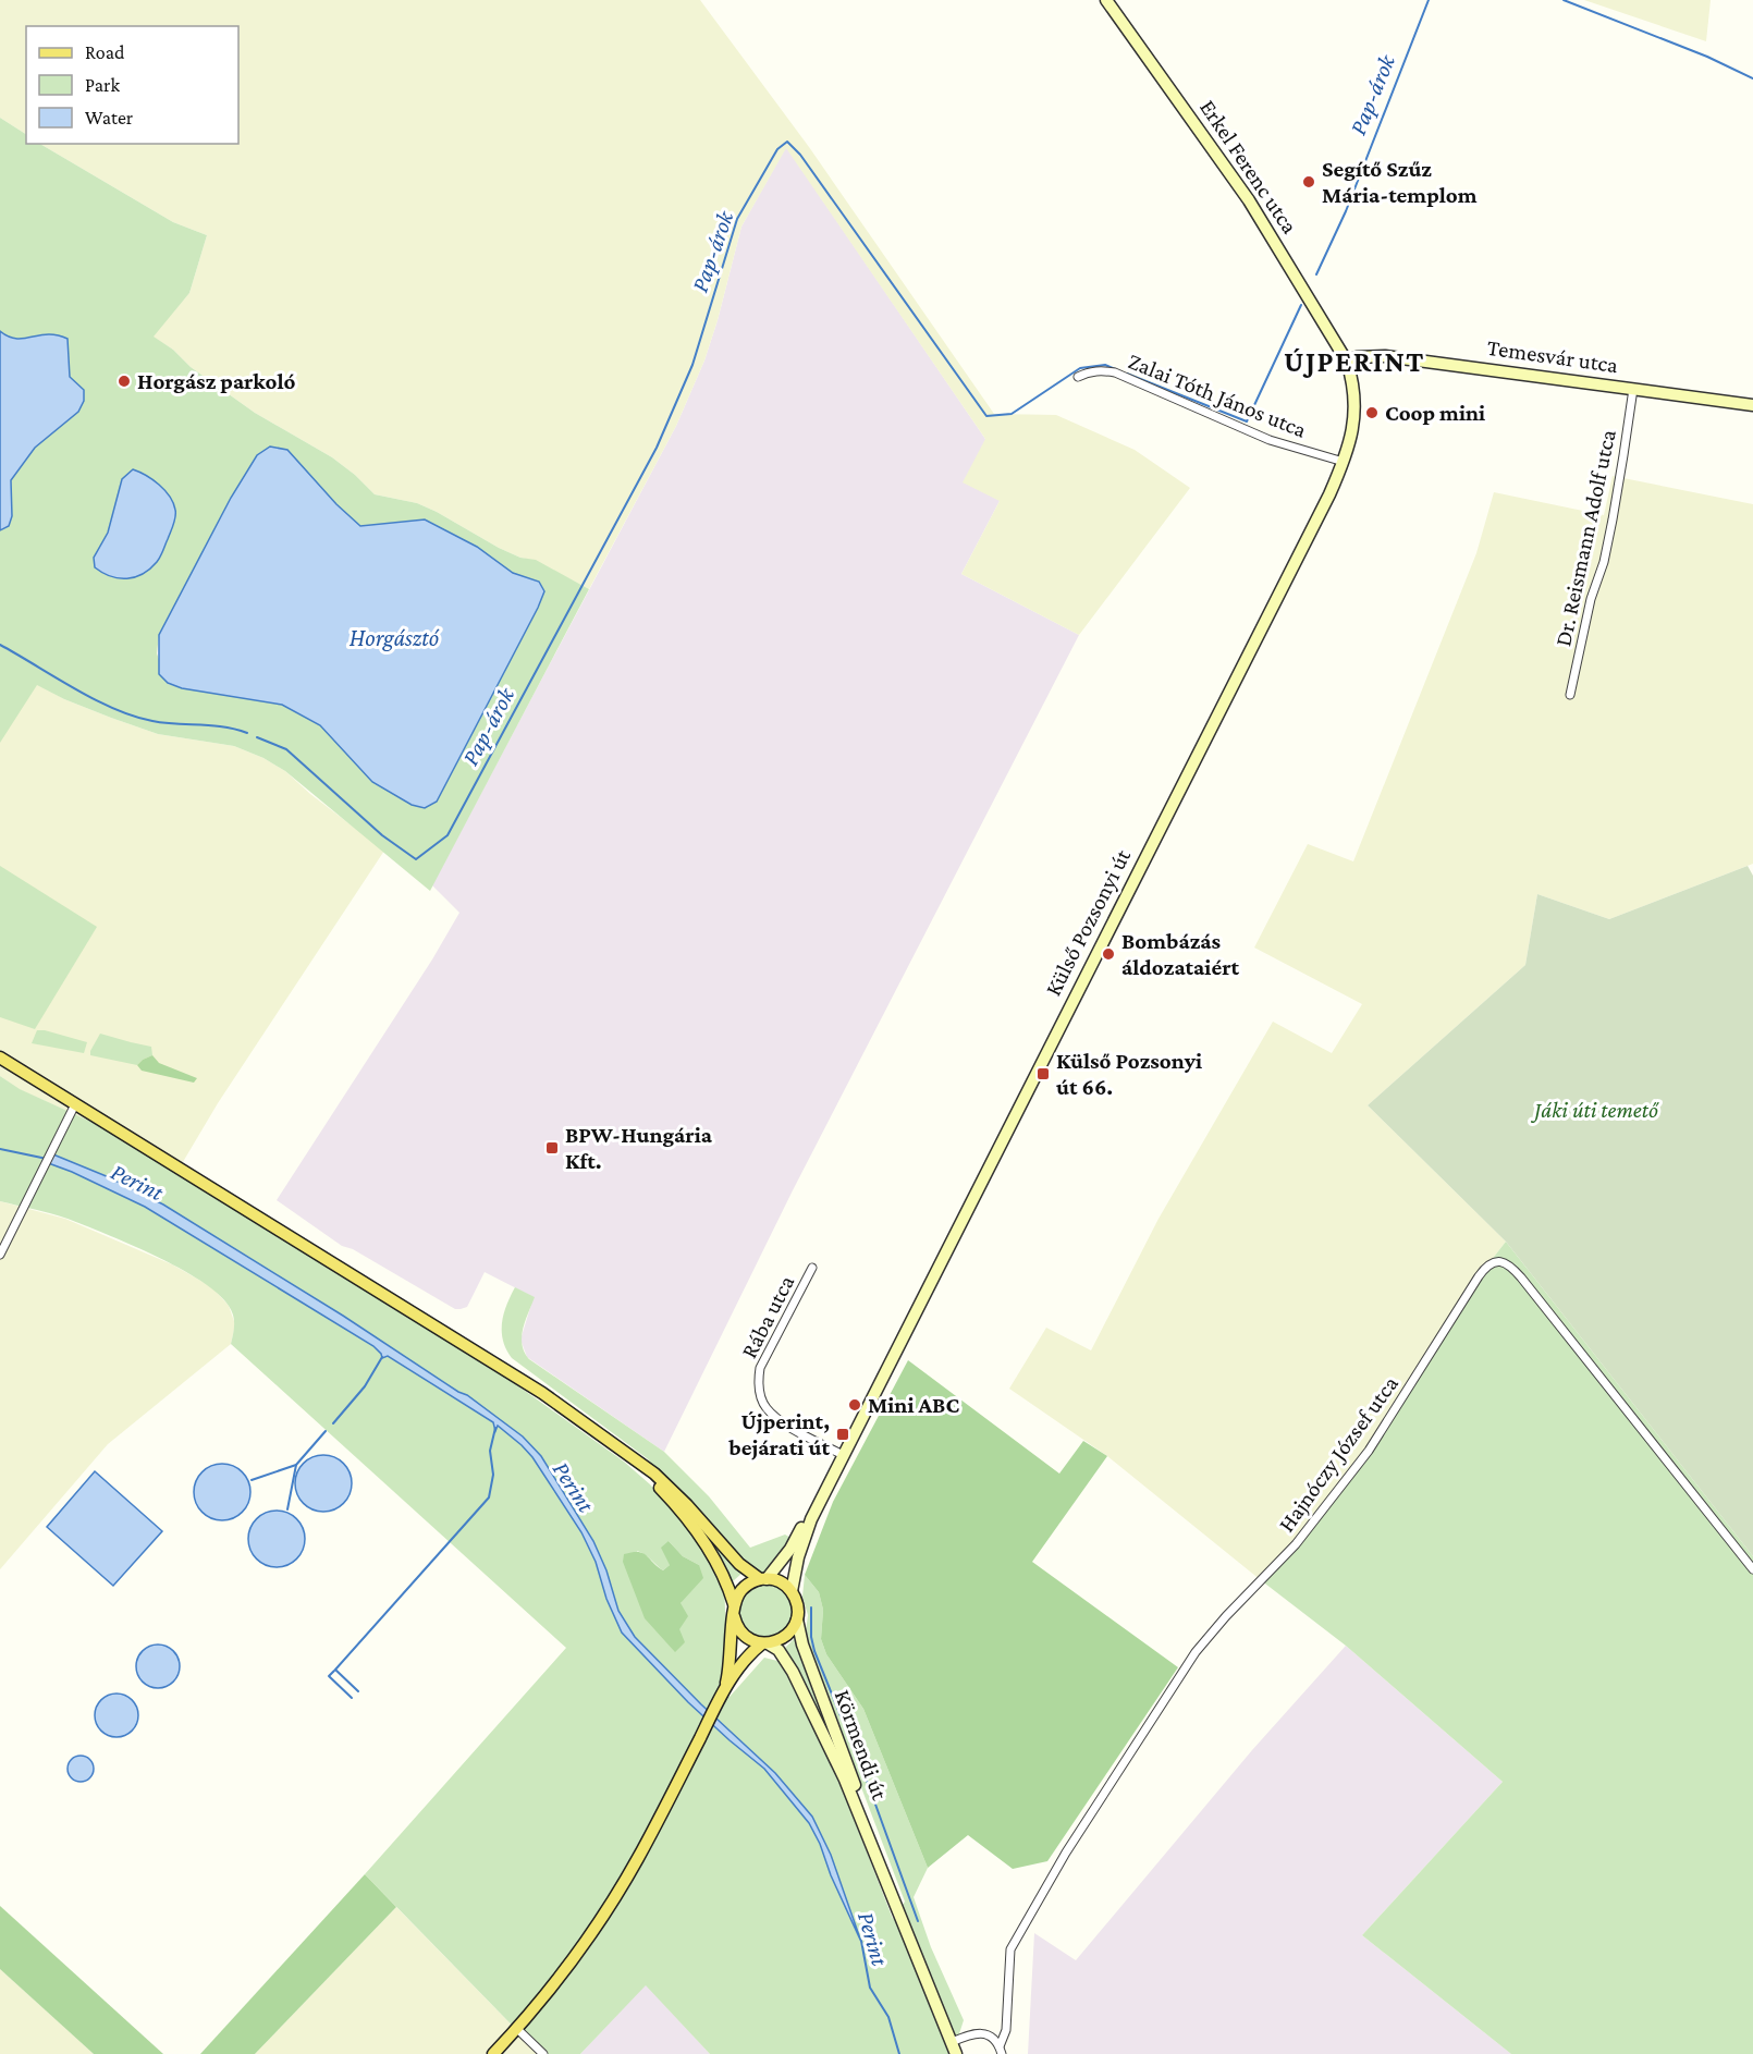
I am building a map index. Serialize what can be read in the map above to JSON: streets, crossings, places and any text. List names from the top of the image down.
{
  "streets": {
    "main road": [
      "Erkel Ferenc utca",
      "Temesvár utca",
      "Külső Pozsonyi út",
      "Körmendi út"
    ],
    "street": [
      "Zalai Tóth János utca",
      "Dr. Reismann Adolf utca",
      "Rába utca",
      "Hajnóczy József utca"
    ]
  },
  "crossings": [
    ["Erkel Ferenc utca", "Temesvár utca"],
    ["Erkel Ferenc utca", "Külső Pozsonyi út"],
    ["Temesvár utca", "Dr. Reismann Adolf utca"],
    ["Temesvár utca", "Külső Pozsonyi út"],
    ["Zalai Tóth János utca", "Külső Pozsonyi út"],
    ["Külső Pozsonyi út", "Rába utca"]
  ],
  "districts": ["ÚJPERINT"],
  "water": ["Pap-árok", "Horgásztó", "Perint"],
  "parks": ["Jáki úti temető"],
  "places": {
    "other": [
      "Segítő Szűz Mária-templom",
      "Horgász parkoló",
      "Coop mini",
      "Bombázás áldozataiért",
      "Mini ABC"
    ],
    "transit": ["Külső Pozsonyi út 66.", "BPW-Hungária Kft.", "Újperint, bejárati út"]
  },
  "legend": ["Road", "Park", "Water"]
}
